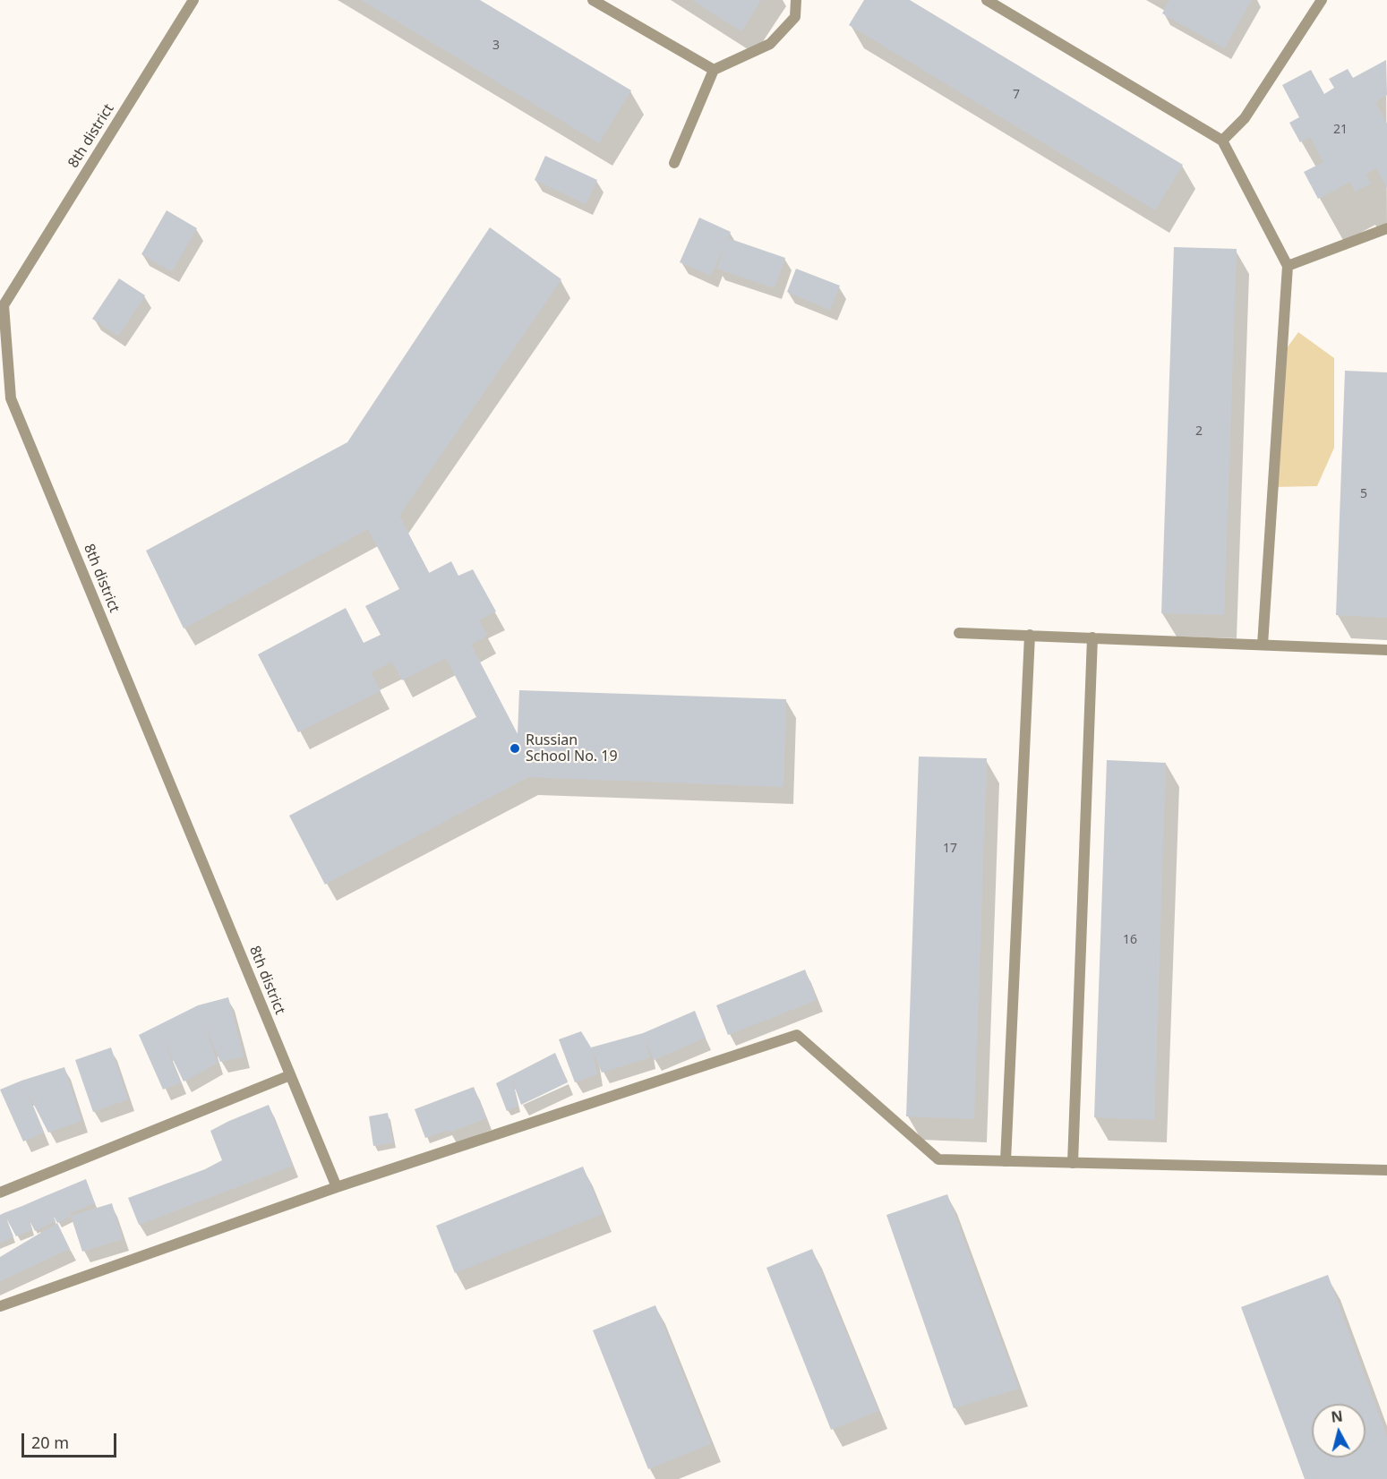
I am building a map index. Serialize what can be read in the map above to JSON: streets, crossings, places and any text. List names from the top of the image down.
{
  "streets": {
    "street": ["8th district"]
  },
  "places": ["Russian School No. 19"],
  "house_numbers": [
    "3",
    "7",
    "21",
    "2",
    "5",
    "17",
    "16"
  ],
  "scale_bar": "20 m",
  "north": "top"
}
